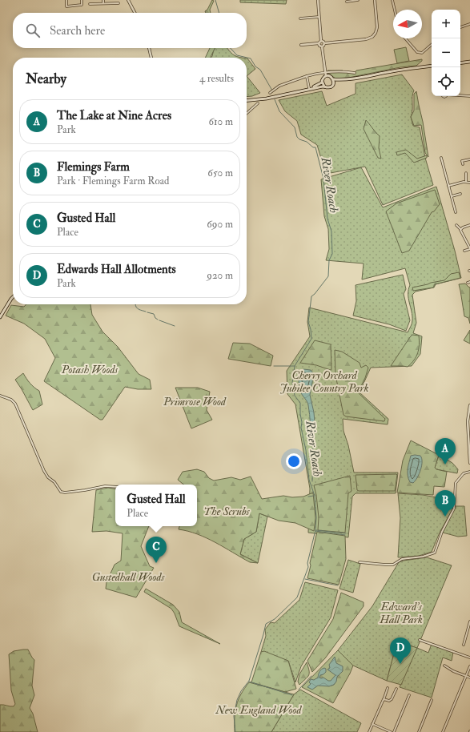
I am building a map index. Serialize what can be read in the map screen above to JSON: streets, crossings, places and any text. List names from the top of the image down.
{
  "water": ["River Roach"],
  "parks": [
    "Potash Woods",
    "Cherry Orchard Jubilee Country Park",
    "Primrose Wood",
    "The Scrubs",
    "Gustedhall Woods",
    "Edward's Hall Park",
    "New England Wood"
  ],
  "north": "left",
  "page": {
    "map_buttons": ["+", "−"],
    "search": "Search here",
    "heading": ["Nearby", "4 results"],
    "list": [
      {
        "mark": "A",
        "name": "The Lake at Nine Acres",
        "note": "Park",
        "value": "610 m"
      },
      {
        "mark": "B",
        "name": "Flemings Farm",
        "note": "Park · Flemings Farm Road",
        "value": "650 m"
      },
      {
        "mark": "C",
        "name": "Gusted Hall",
        "note": "Place",
        "value": "690 m"
      },
      {
        "mark": "D",
        "name": "Edwards Hall Allotments",
        "note": "Park",
        "value": "920 m"
      }
    ],
    "pins": [
      "A",
      "B",
      "C",
      "D"
    ],
    "popup": ["Gusted Hall", "Place"]
  }
}
